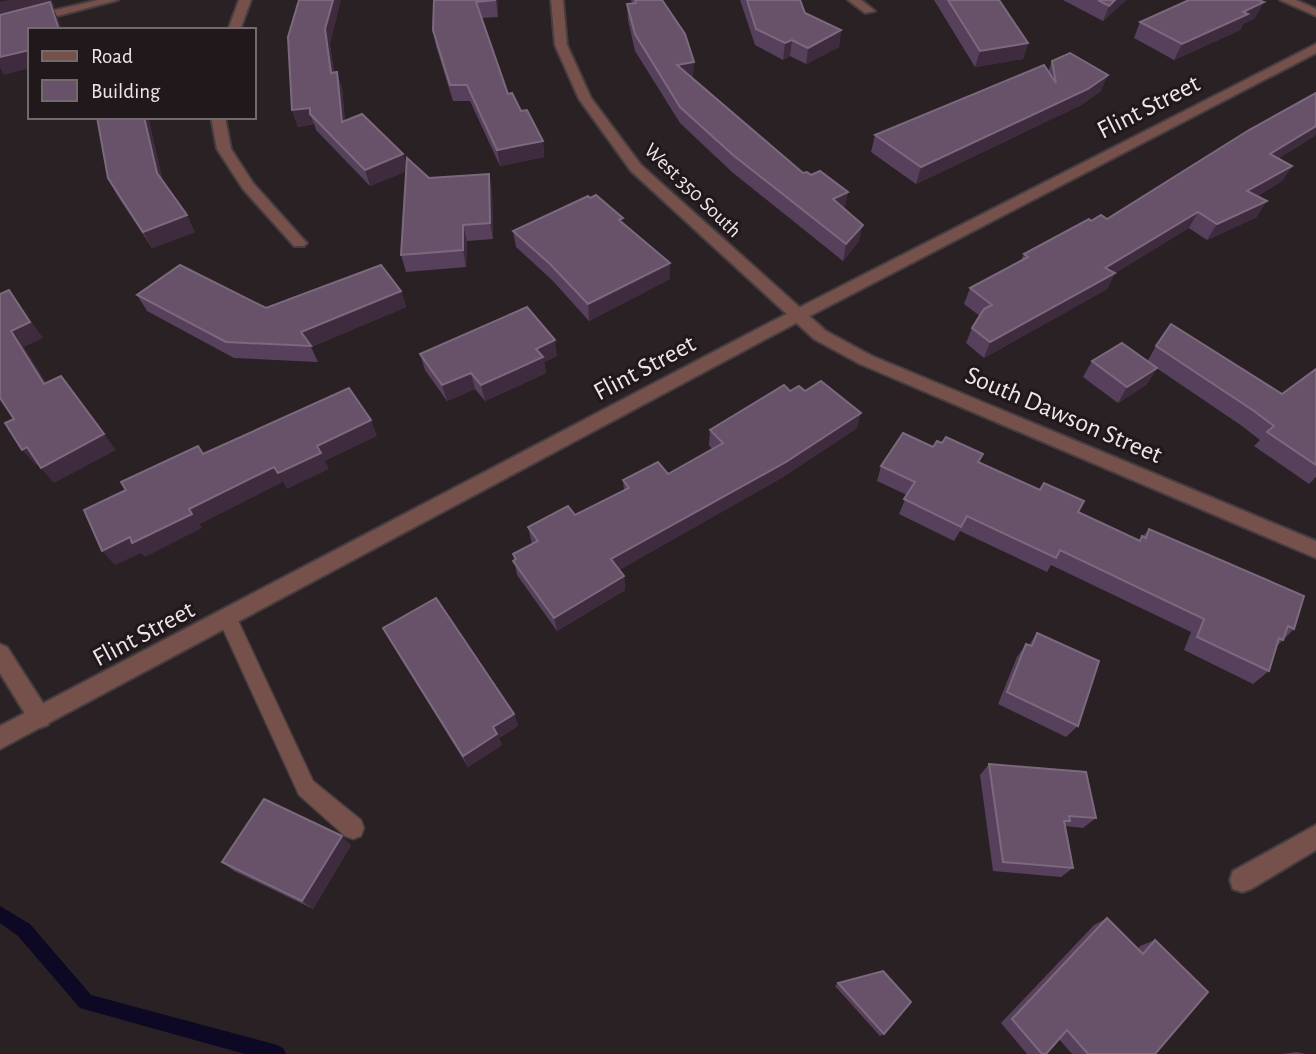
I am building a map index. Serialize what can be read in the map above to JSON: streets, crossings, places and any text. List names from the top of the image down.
{
  "streets": {
    "street": ["Flint Street", "West 350 South", "South Dawson Street"]
  },
  "crossings": [
    ["Flint Street", "West 350 South"],
    ["Flint Street", "South Dawson Street"],
    ["West 350 South", "South Dawson Street"]
  ],
  "legend": ["Road", "Building"]
}
